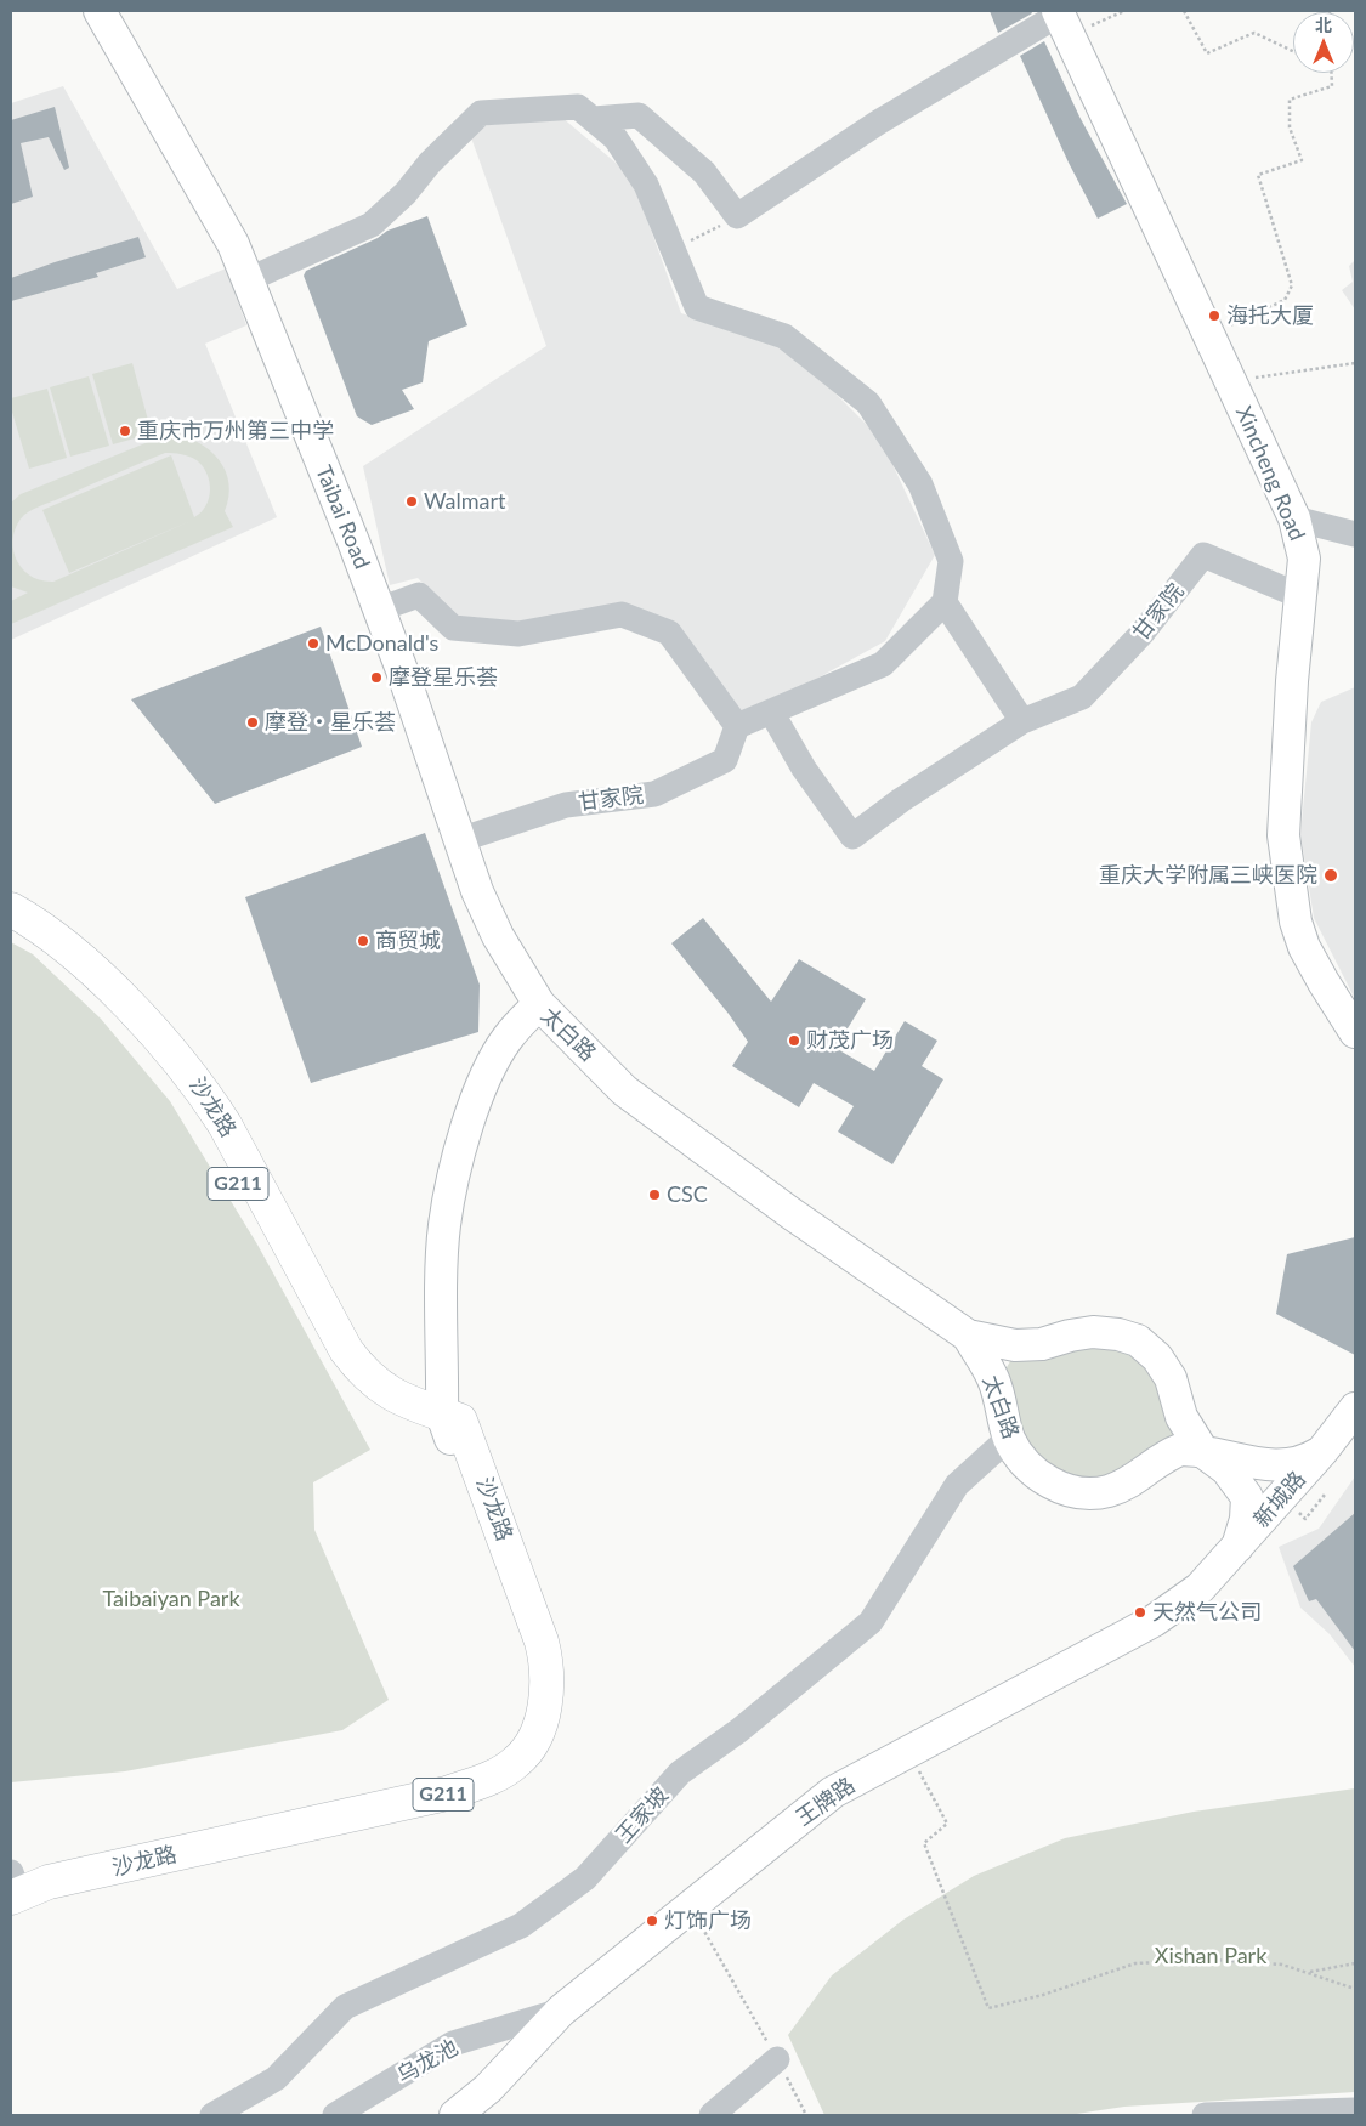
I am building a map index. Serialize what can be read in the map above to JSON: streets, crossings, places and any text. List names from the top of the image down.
{
  "streets": {
    "highway": ["沙龙路", "G211"],
    "main road": [
      "Xincheng Road",
      "Taibai Road",
      "太白路",
      "新城路",
      "王牌路"
    ],
    "street": ["甘家院", "王家坡", "乌龙池"]
  },
  "crossings": [
    ["Xincheng Road", "甘家院"],
    ["Taibai Road", "甘家院"],
    ["Taibai Road", "太白路"],
    ["太白路", "沙龙路"],
    ["太白路", "新城路"],
    ["太白路", "王牌路"],
    ["太白路", "王家坡"],
    ["新城路", "王牌路"],
    ["王牌路", "乌龙池"]
  ],
  "parks": ["Taibaiyan Park", "Xishan Park"],
  "places": [
    "海托大厦",
    "重庆市万州第三中学",
    "Walmart",
    "McDonald's",
    "摩登星乐荟",
    "摩登・星乐荟",
    "重庆大学附属三峡医院",
    "商贸城",
    "财茂广场",
    "CSC",
    "天然气公司",
    "灯饰广场"
  ],
  "north": "top"
}
